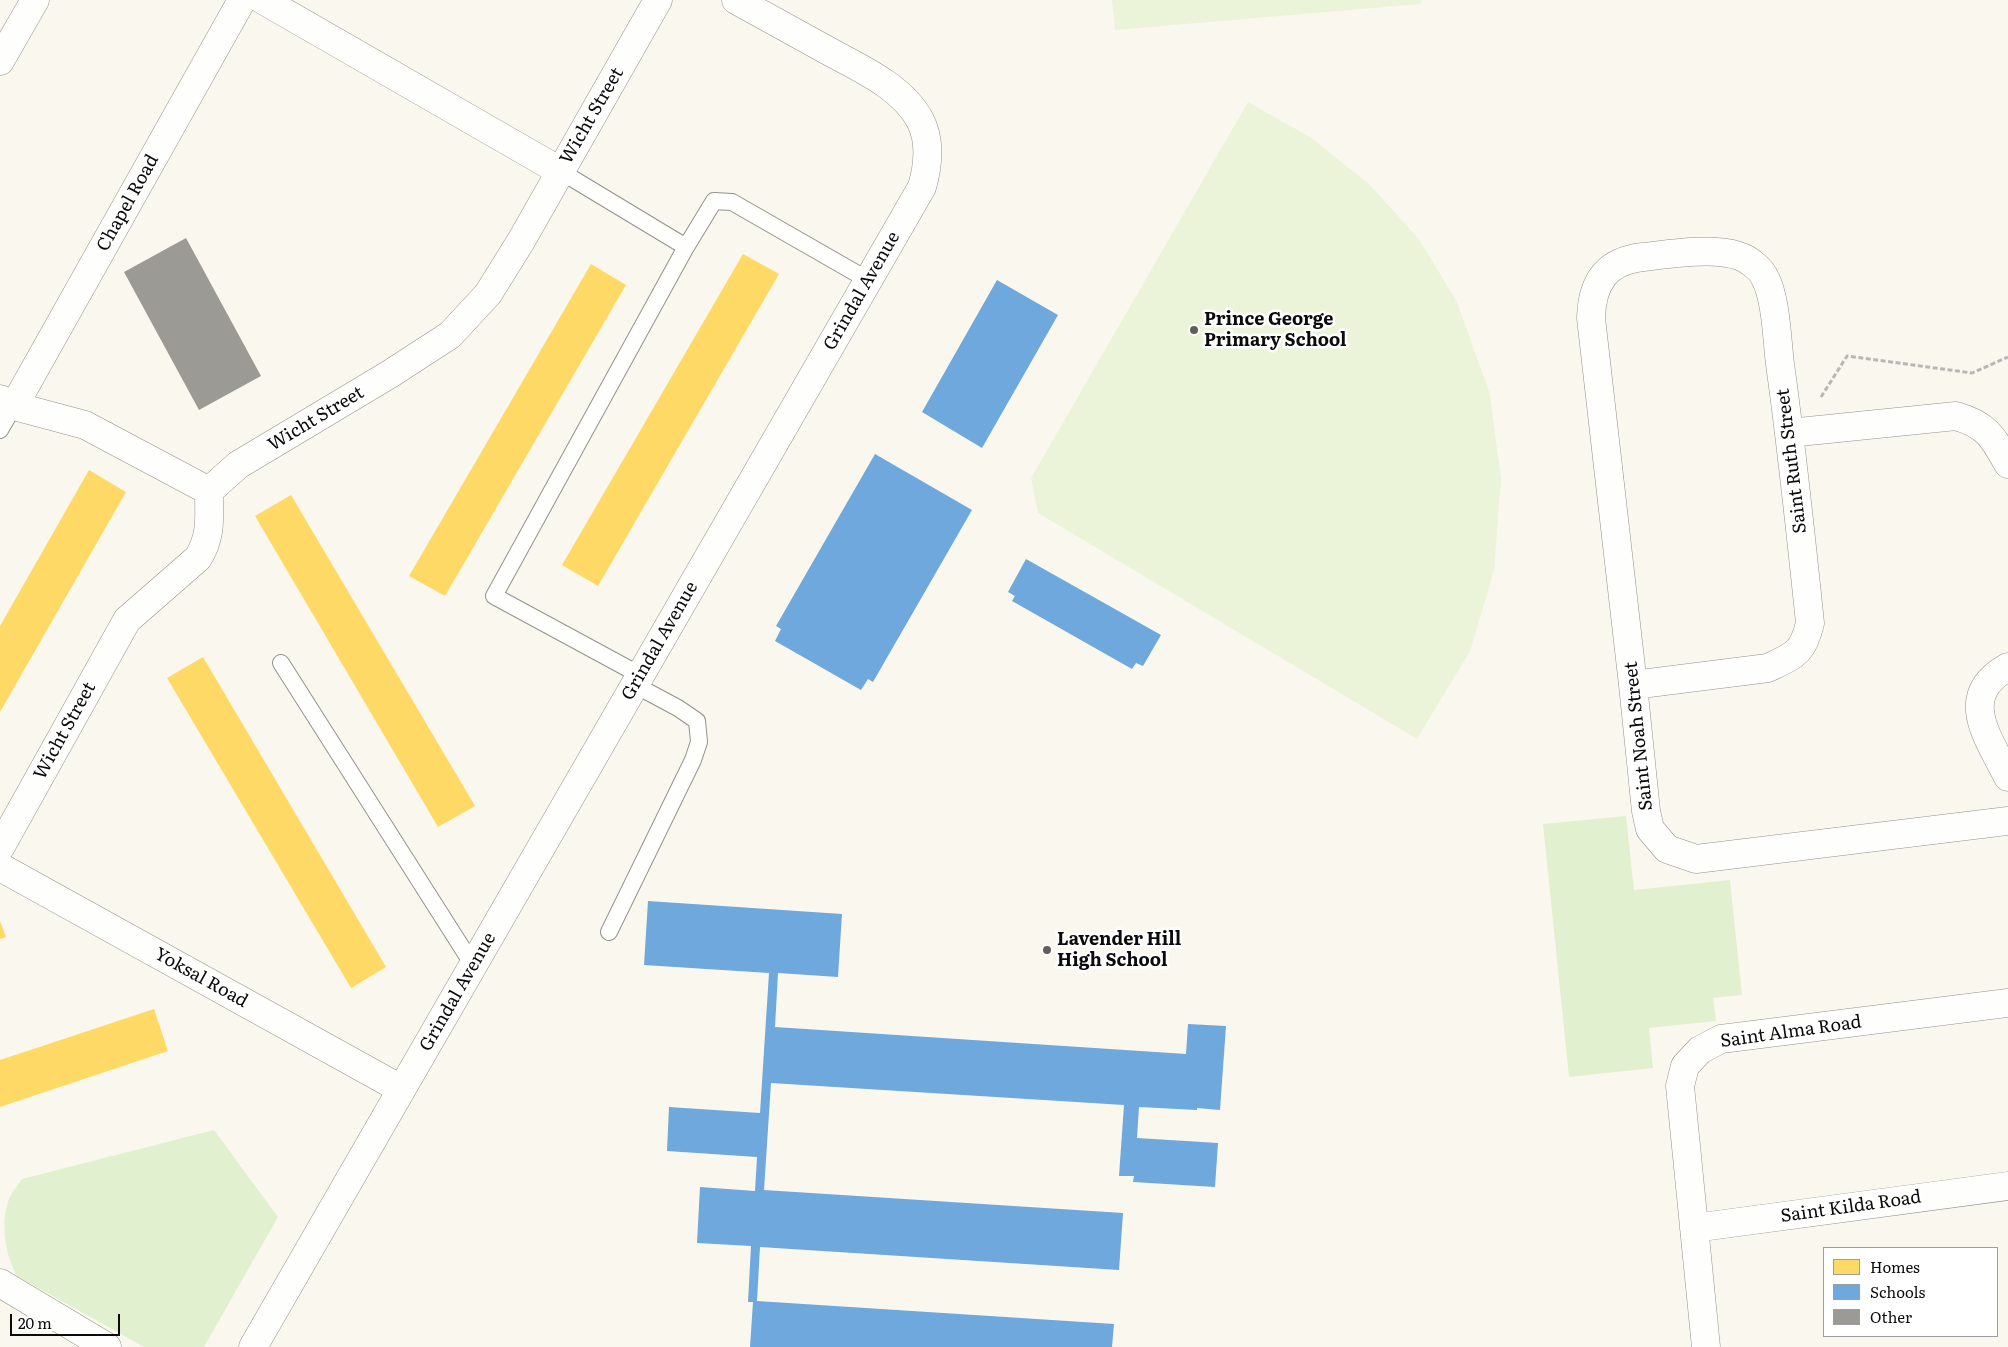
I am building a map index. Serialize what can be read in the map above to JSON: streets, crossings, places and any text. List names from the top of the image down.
{
  "streets": {
    "street": [
      "Wicht Street",
      "Chapel Road",
      "Grindal Avenue",
      "Saint Ruth Street",
      "Saint Noah Street",
      "Yoksal Road",
      "Saint Alma Road",
      "Saint Kilda Road"
    ]
  },
  "crossings": [
    ["Grindal Avenue", "Yoksal Road"],
    ["Saint Ruth Street", "Saint Noah Street"],
    ["Saint Alma Road", "Saint Kilda Road"]
  ],
  "places": ["Prince George Primary School", "Lavender Hill High School"],
  "legend": ["Homes", "Schools", "Other"],
  "scale_bar": "20 m"
}
